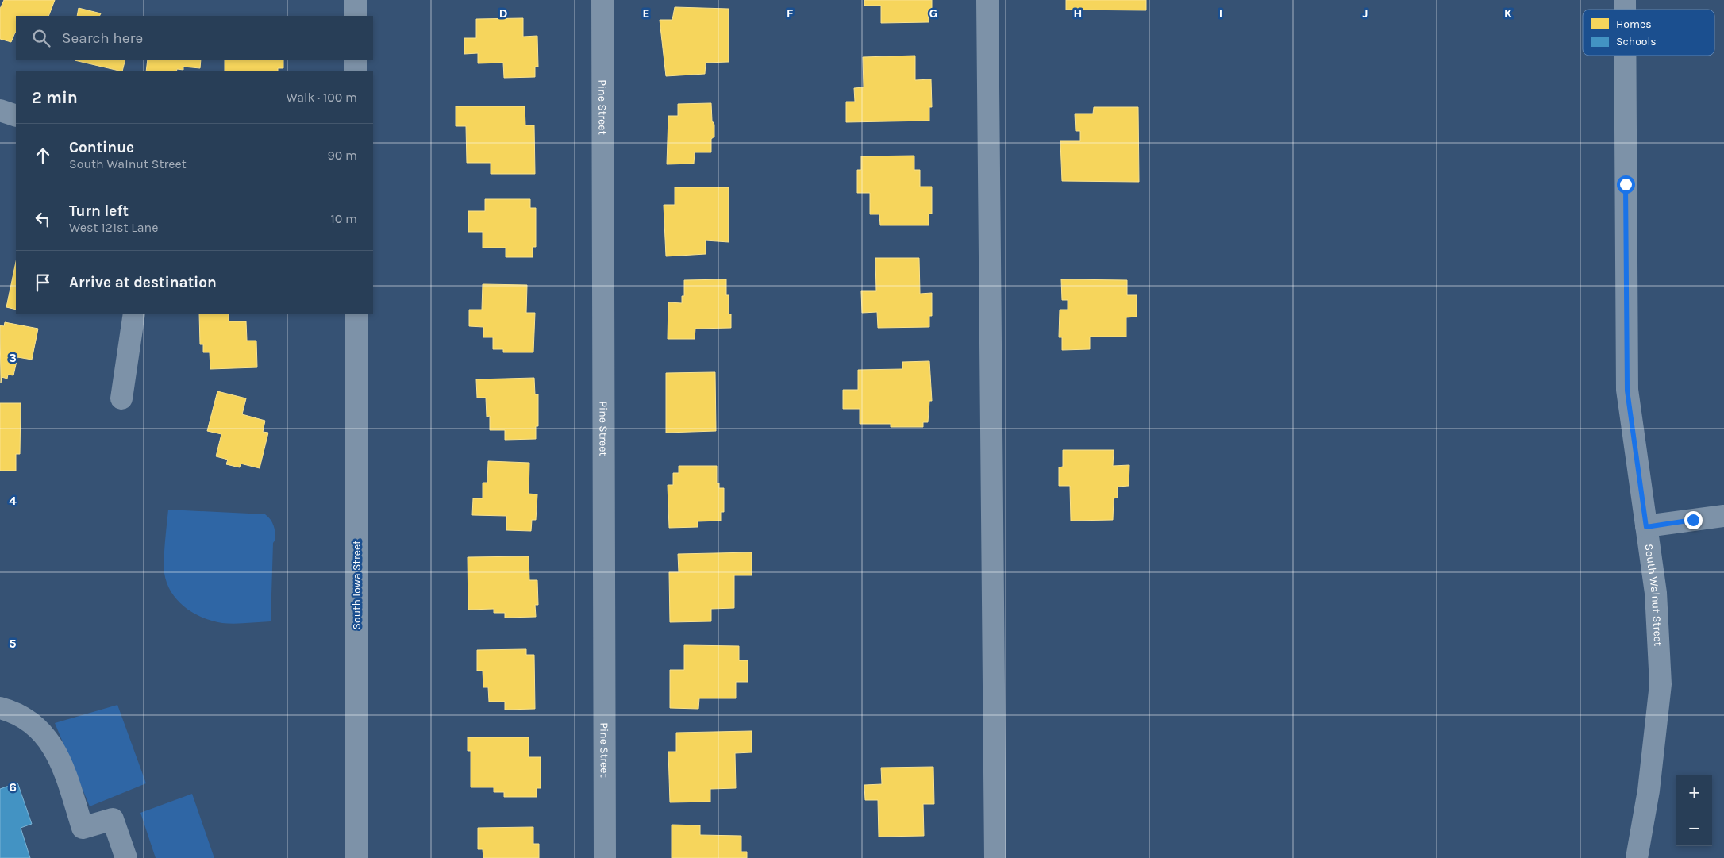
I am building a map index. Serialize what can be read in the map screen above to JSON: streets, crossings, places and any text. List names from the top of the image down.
{
  "streets": {
    "street": ["Pine Street", "South Iowa Street", "South Walnut Street"]
  },
  "legend": ["Homes", "Schools"],
  "page": {
    "search": "Search here",
    "heading": ["2 min", "Walk · 100 m"],
    "list": [
      ["Continue", "South Walnut Street", "90 m"],
      ["Turn left", "West 121st Lane", "10 m"],
      "Arrive at destination"
    ],
    "map_buttons": ["+", "−"]
  },
  "grid": {
    "columns": [
      "D",
      "E",
      "F",
      "G",
      "H",
      "I",
      "J",
      "K"
    ],
    "rows": [
      "3",
      "4",
      "5",
      "6"
    ]
  }
}
